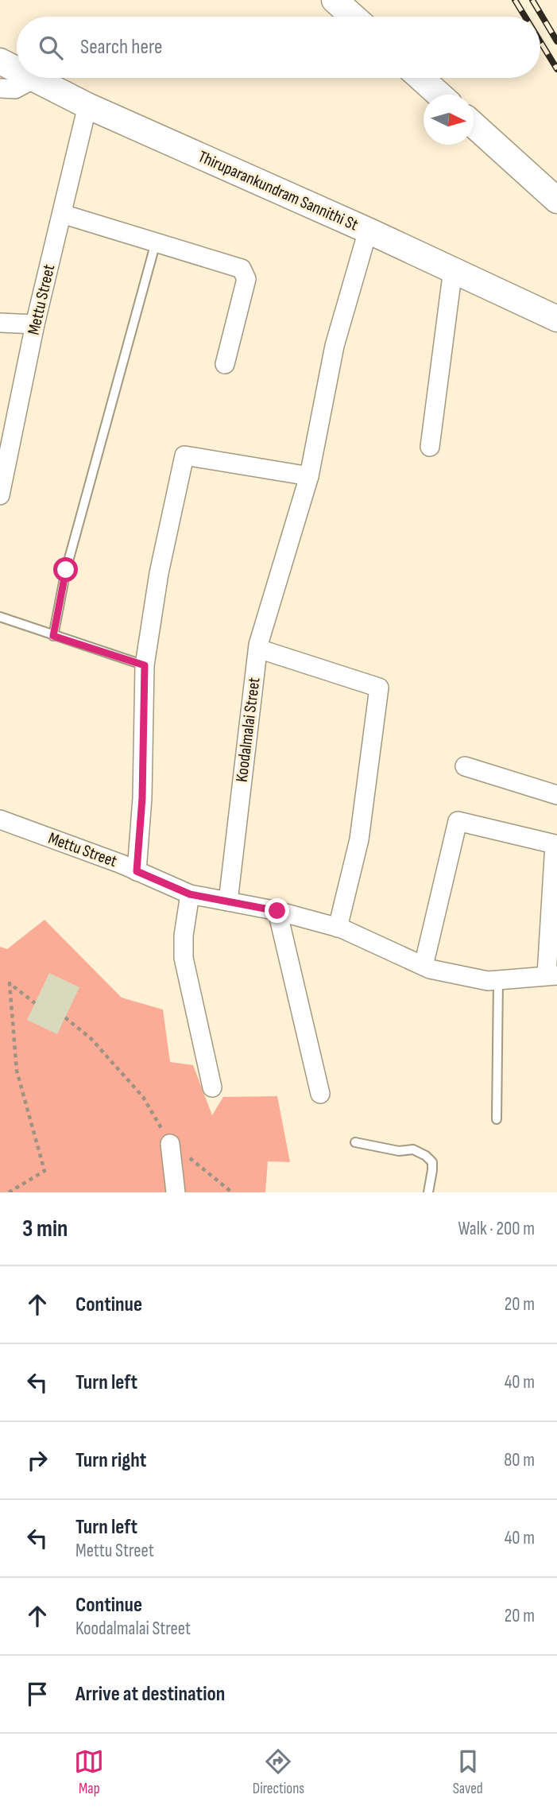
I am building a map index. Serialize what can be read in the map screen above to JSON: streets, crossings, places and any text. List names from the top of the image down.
{
  "streets": {
    "street": ["Thiruparankundram Sannithi St", "Mettu Street", "Koodalmalai Street"]
  },
  "crossings": [
    ["Thiruparankundram Sannithi St", "Mettu Street"],
    ["Thiruparankundram Sannithi St", "Koodalmalai Street"],
    ["Mettu Street", "Koodalmalai Street"]
  ],
  "north": "right",
  "page": {
    "search": "Search here",
    "heading": ["3 min", "Walk · 200 m"],
    "list": [
      ["Continue", "20 m"],
      ["Turn left", "40 m"],
      ["Turn right", "80 m"],
      ["Turn left", "Mettu Street", "40 m"],
      ["Continue", "Koodalmalai Street", "20 m"],
      "Arrive at destination"
    ],
    "nav": ["Map", "Directions", "Saved"]
  }
}
